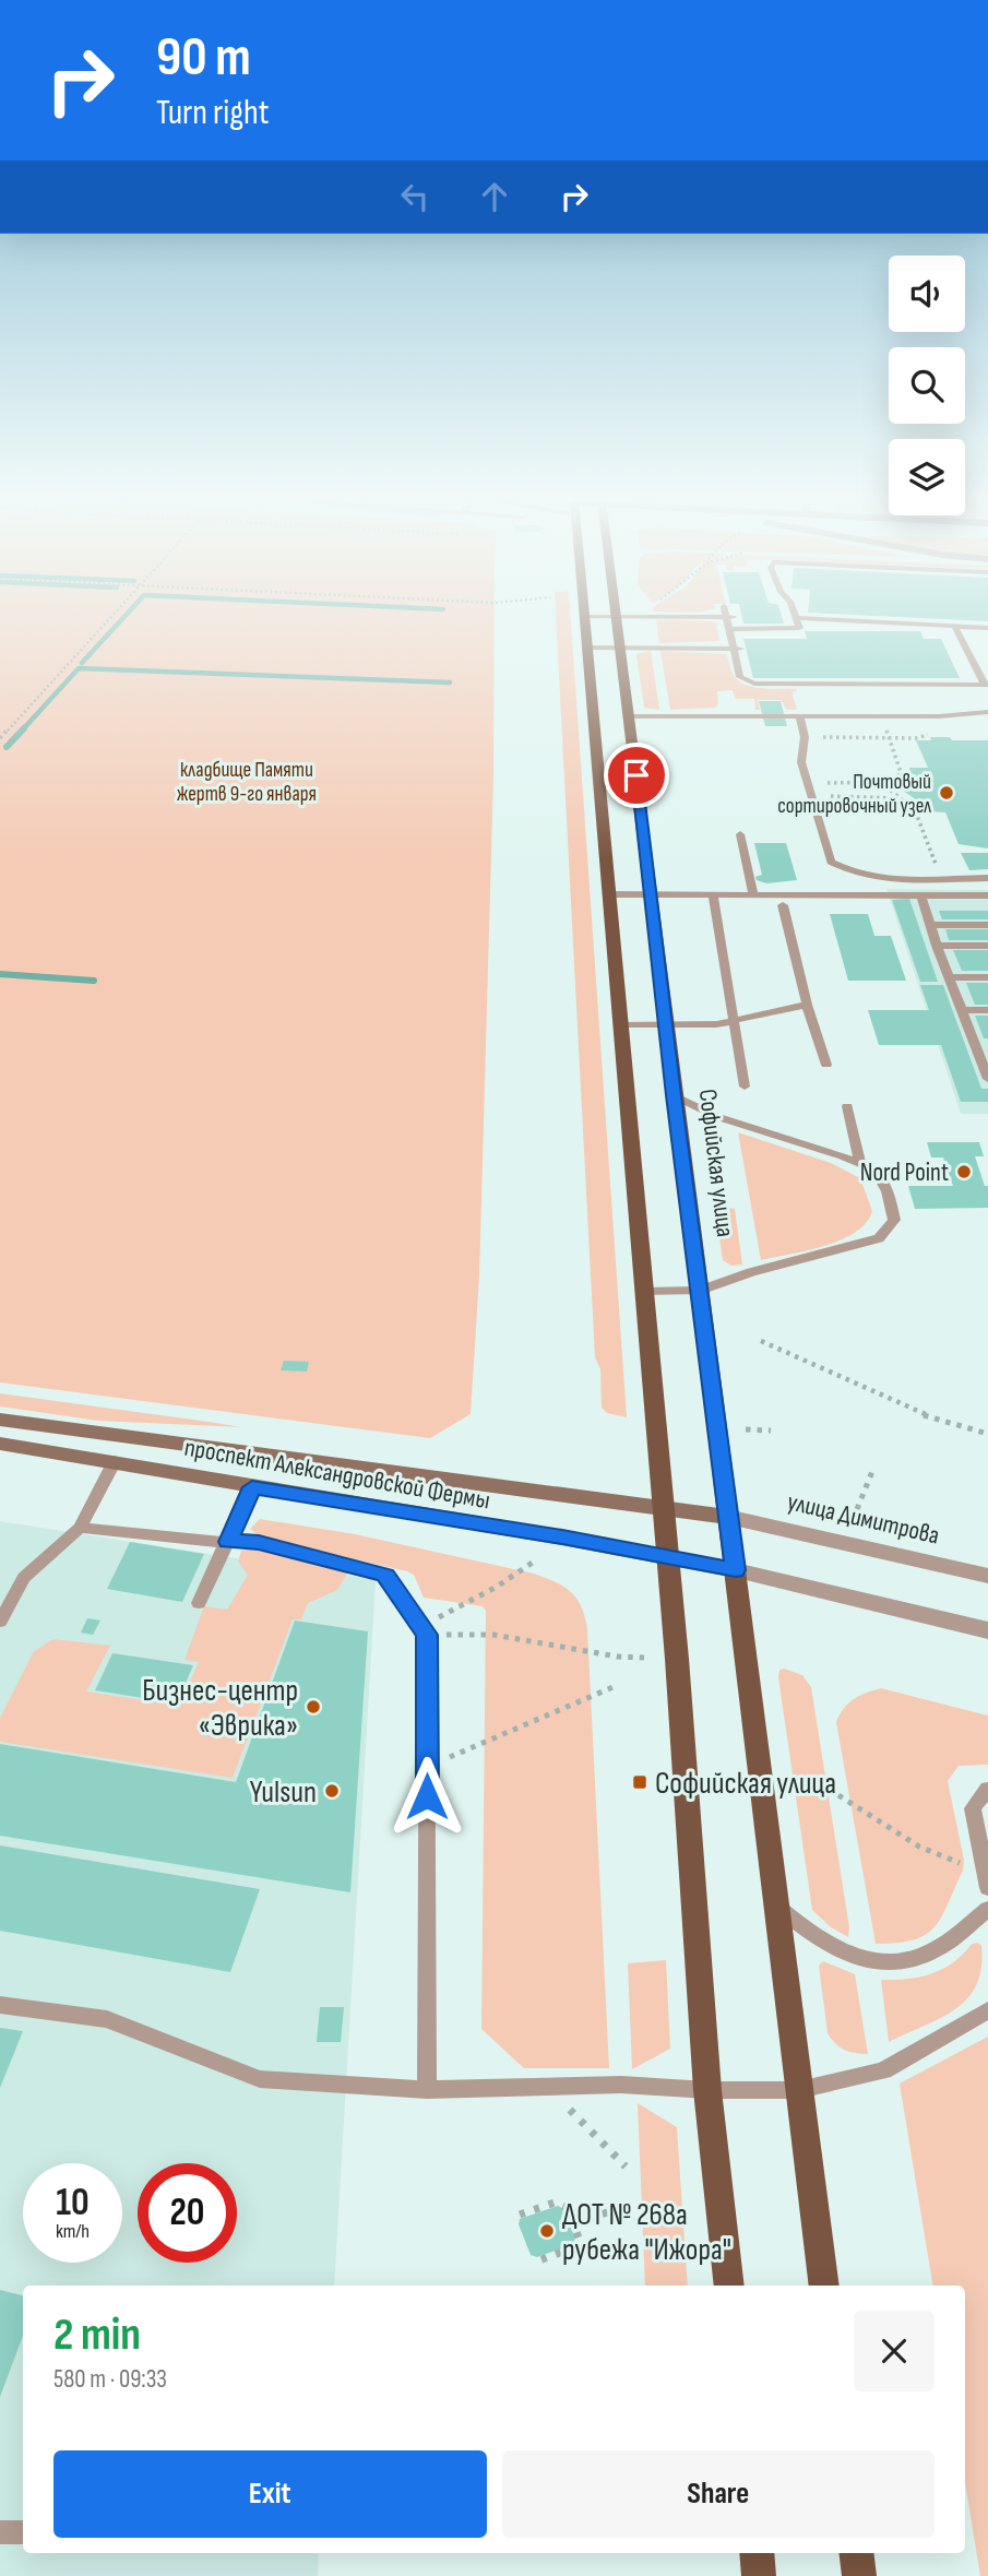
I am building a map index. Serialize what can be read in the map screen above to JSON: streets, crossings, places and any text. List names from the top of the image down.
{
  "streets": {
    "main road": ["Софийская улица", "проспект Александровской Фермы"],
    "street": ["улица Димитрова"]
  },
  "crossings": [
    ["Софийская улица", "проспект Александровской Фермы"],
    ["Софийская улица", "улица Димитрова"],
    ["проспект Александровской Фермы", "улица Димитрова"]
  ],
  "parks": ["кладбище Памяти жертв 9-го января"],
  "places": {
    "other": [
      "Почтовый сортировочный узел",
      "Nord Point",
      "Бизнес-центр «Эврика»",
      "Yulsun",
      "ДОТ № 268а рубежа \"Ижора\""
    ],
    "transit": ["Софийская улица"]
  },
  "page": {
    "turn": ["90 m", "Turn right"],
    "speed": "10 km/h",
    "limit": "20",
    "heading": ["2 min", "580 m · 09:33"],
    "buttons": ["Exit", "Share"]
  }
}
